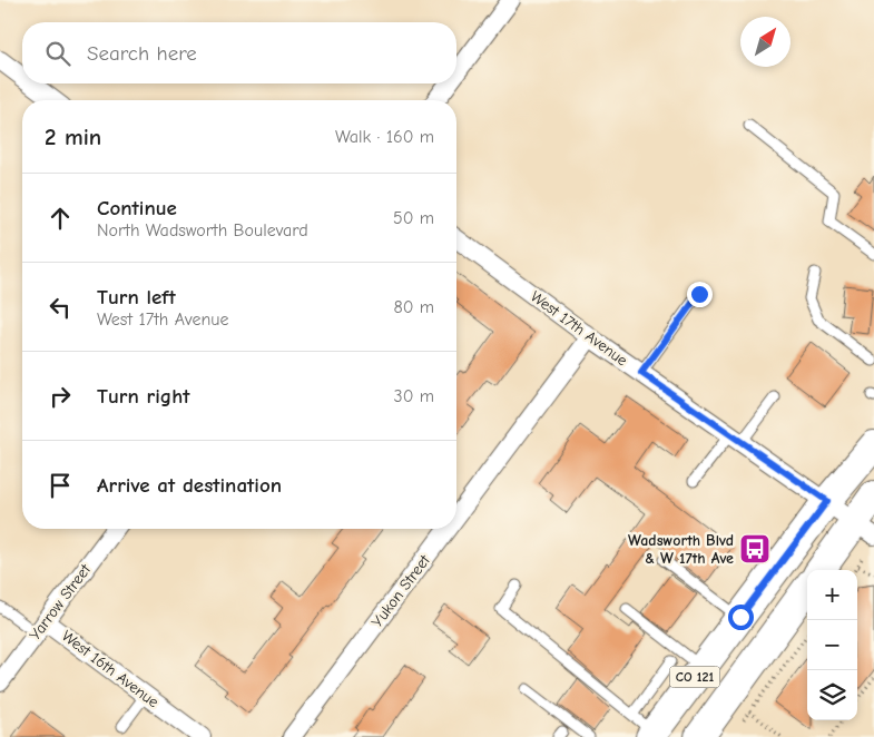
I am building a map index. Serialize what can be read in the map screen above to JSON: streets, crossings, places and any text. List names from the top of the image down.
{
  "streets": {
    "main road": ["CO 121"],
    "street": [
      "West 17th Avenue",
      "Yukon Street",
      "Yarrow Street",
      "West 16th Avenue"
    ]
  },
  "crossings": [
    ["West 17th Avenue", "Yukon Street"],
    ["West 17th Avenue", "CO 121"],
    ["Yarrow Street", "West 16th Avenue"]
  ],
  "places": {
    "bus stop": ["Wadsworth Blvd & W 17th Ave"]
  },
  "north": "top right",
  "page": {
    "search": "Search here",
    "heading": ["2 min", "Walk · 160 m"],
    "list": [
      ["Continue", "North Wadsworth Boulevard", "50 m"],
      ["Turn left", "West 17th Avenue", "80 m"],
      ["Turn right", "30 m"],
      "Arrive at destination"
    ],
    "map_buttons": ["+", "−"]
  }
}
